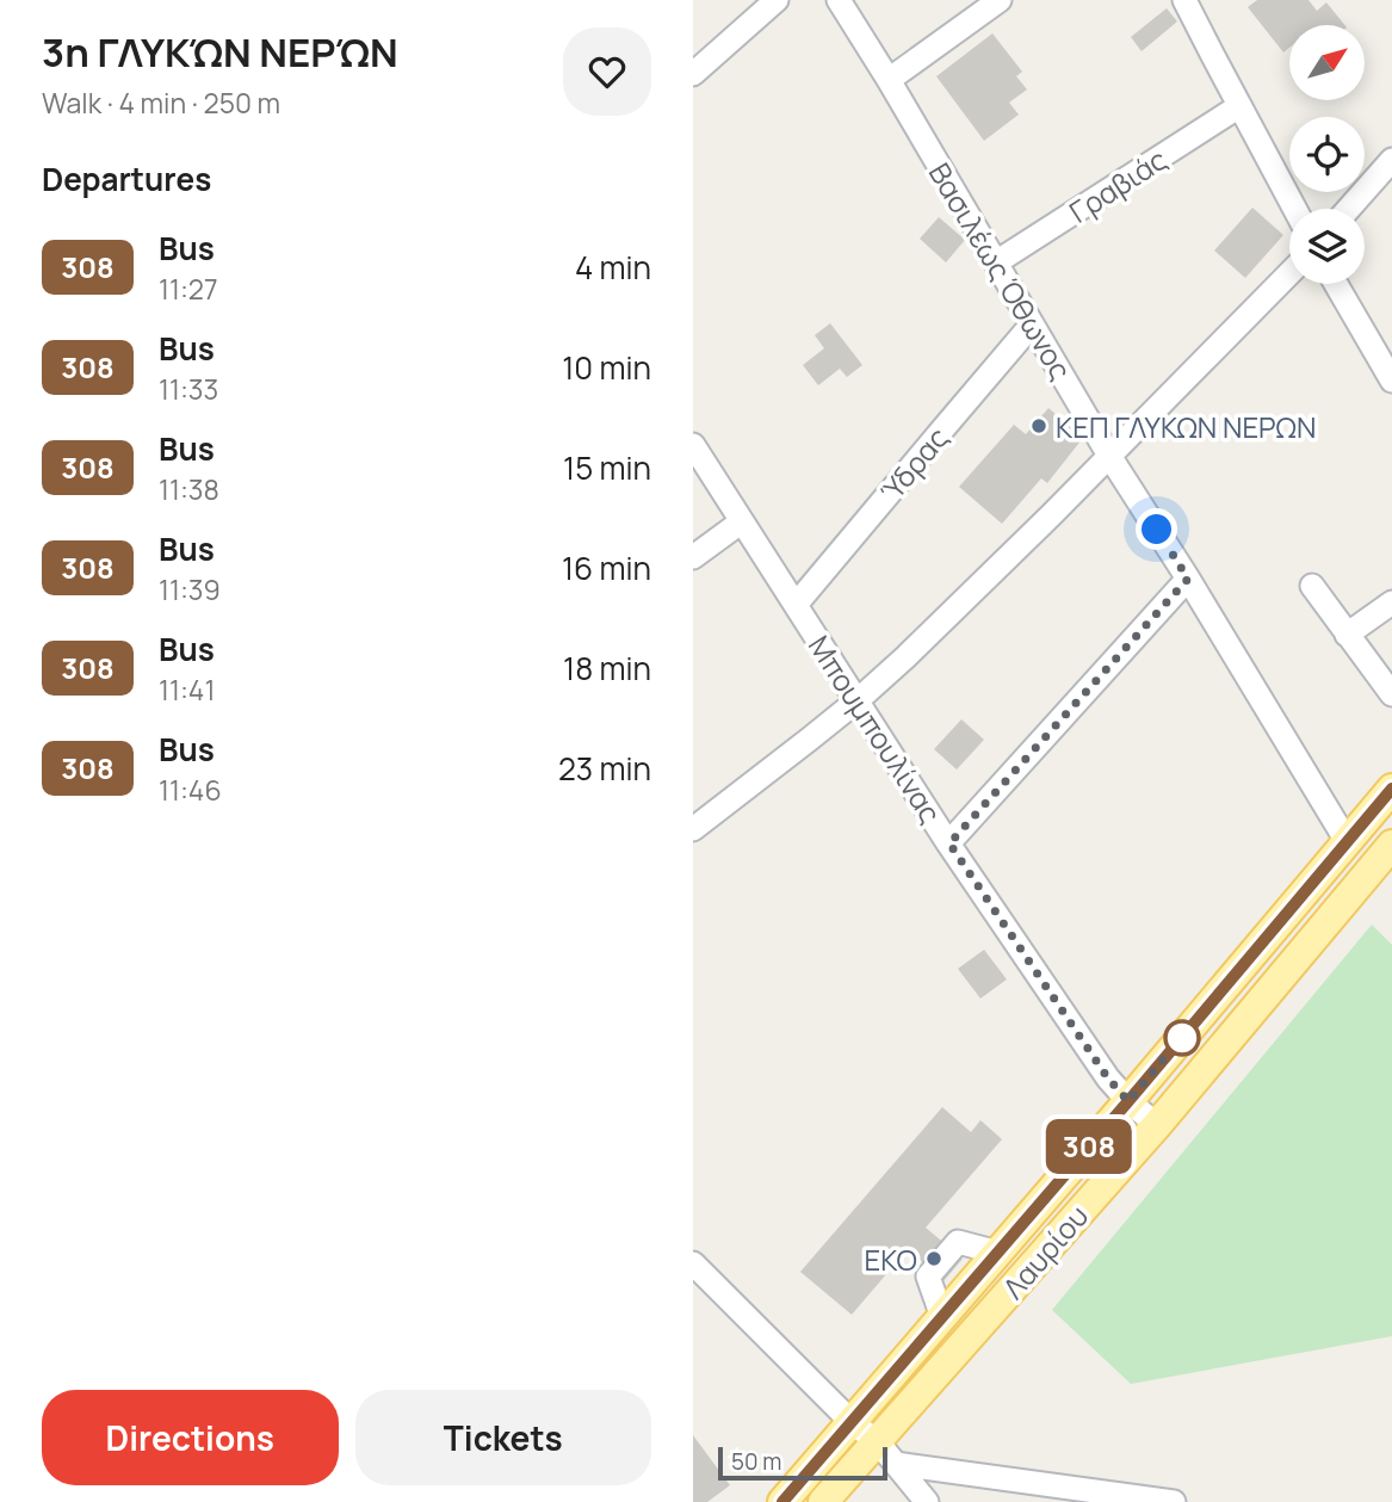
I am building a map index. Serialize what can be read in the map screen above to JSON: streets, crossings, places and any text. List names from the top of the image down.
{
  "streets": {
    "main road": ["Λαυρίου"],
    "street": [
      "Γραβιάς",
      "Βασιλέως Όθωνος",
      "Ύδρας",
      "Μπουμπουλίνας"
    ]
  },
  "crossings": [
    ["Γραβιάς", "Βασιλέως Όθωνος"],
    ["Βασιλέως Όθωνος", "Ύδρας"],
    ["Βασιλέως Όθωνος", "Λαυρίου"],
    ["Ύδρας", "Μπουμπουλίνας"],
    ["Μπουμπουλίνας", "Λαυρίου"]
  ],
  "places": ["ΚΕΠ ΓΛΥΚΩΝ ΝΕΡΩΝ", "EKO"],
  "lines": ["bus line 308"],
  "scale_bar": "50 m",
  "north": "top right",
  "page": {
    "heading": [
      ["3η ΓΛΥΚΏΝ ΝΕΡΏΝ", "Walk · 4 min · 250 m"],
      "Departures"
    ],
    "on_map": "308",
    "list": [
      {
        "mark": "308",
        "name": "Bus",
        "note": "11:27",
        "value": "4 min"
      },
      {
        "mark": "308",
        "name": "Bus",
        "note": "11:33",
        "value": "10 min"
      },
      {
        "mark": "308",
        "name": "Bus",
        "note": "11:38",
        "value": "15 min"
      },
      {
        "mark": "308",
        "name": "Bus",
        "note": "11:39",
        "value": "16 min"
      },
      {
        "mark": "308",
        "name": "Bus",
        "note": "11:41",
        "value": "18 min"
      },
      {
        "mark": "308",
        "name": "Bus",
        "note": "11:46",
        "value": "23 min"
      }
    ],
    "buttons": ["Directions", "Tickets"],
    "scale": "50 m"
  }
}
